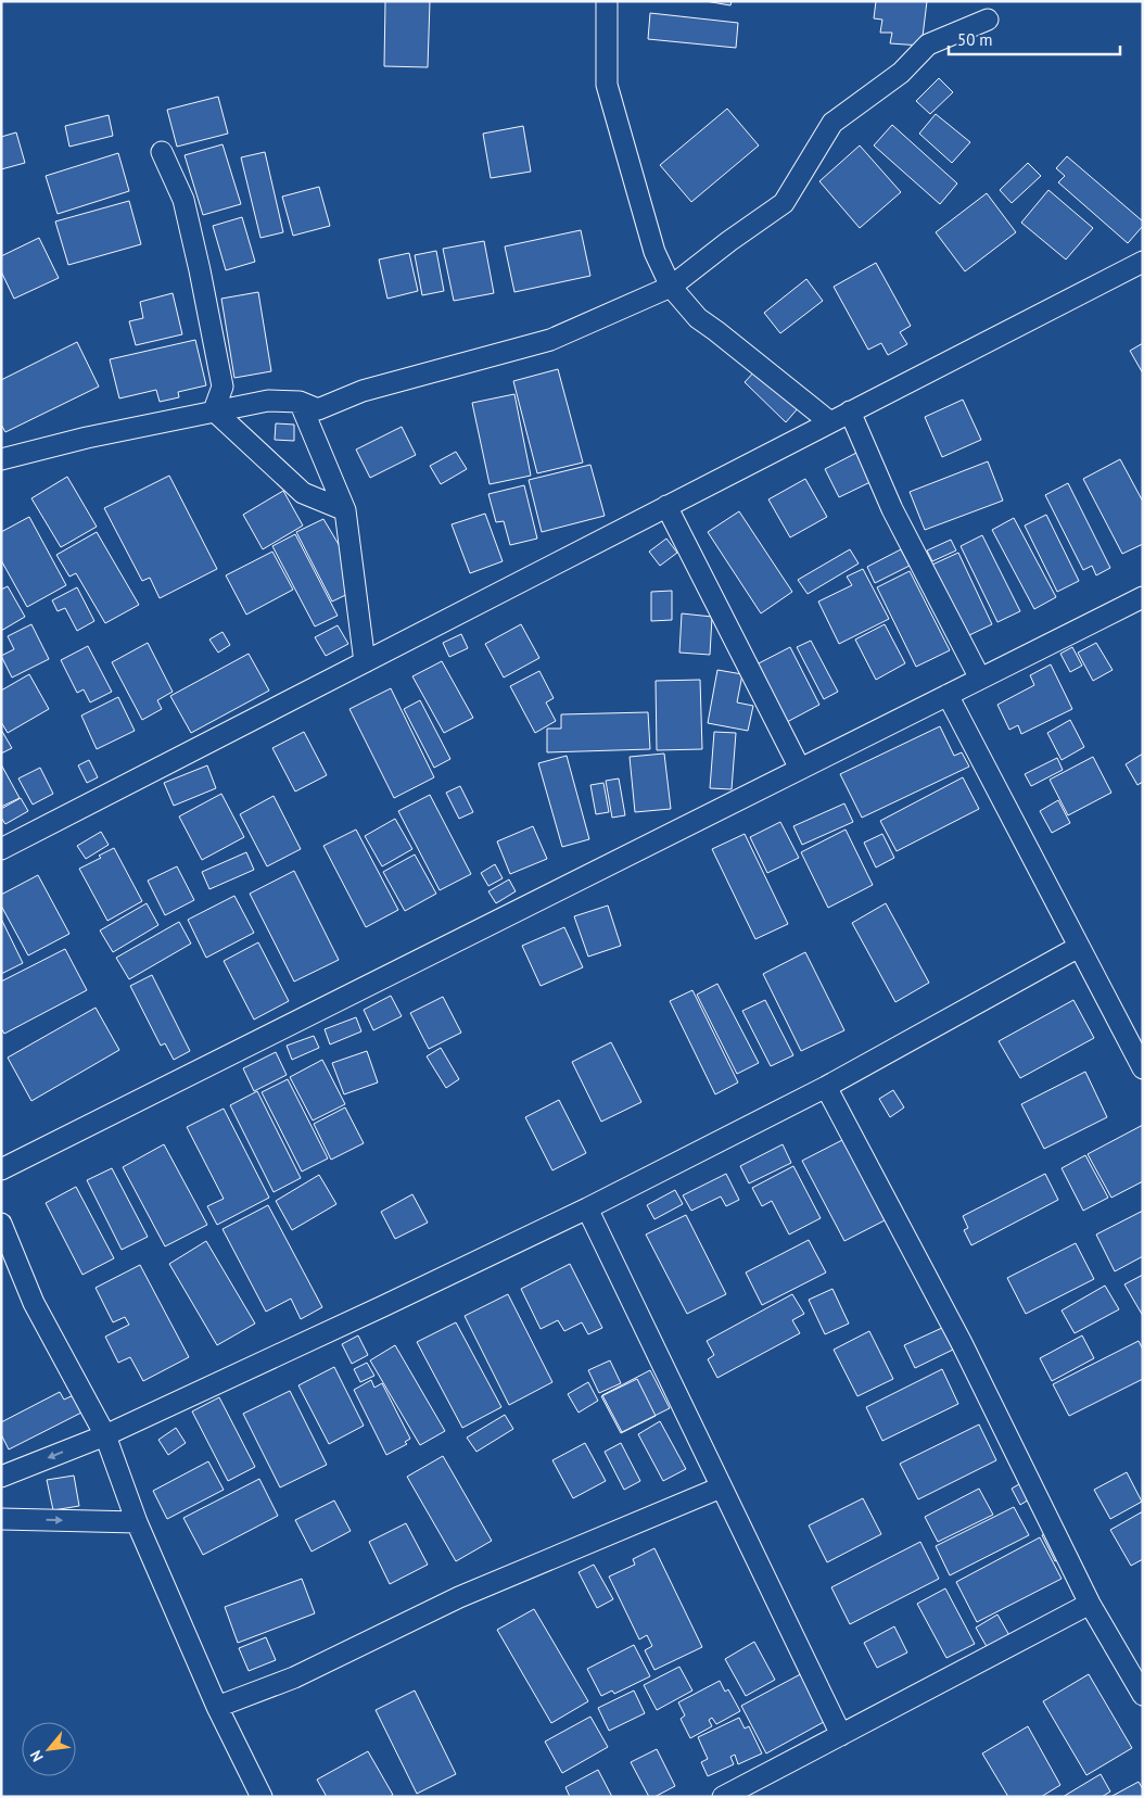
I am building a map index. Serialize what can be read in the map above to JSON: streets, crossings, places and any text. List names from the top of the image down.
{
  "scale_bar": "50 m",
  "north": "bottom left"
}
